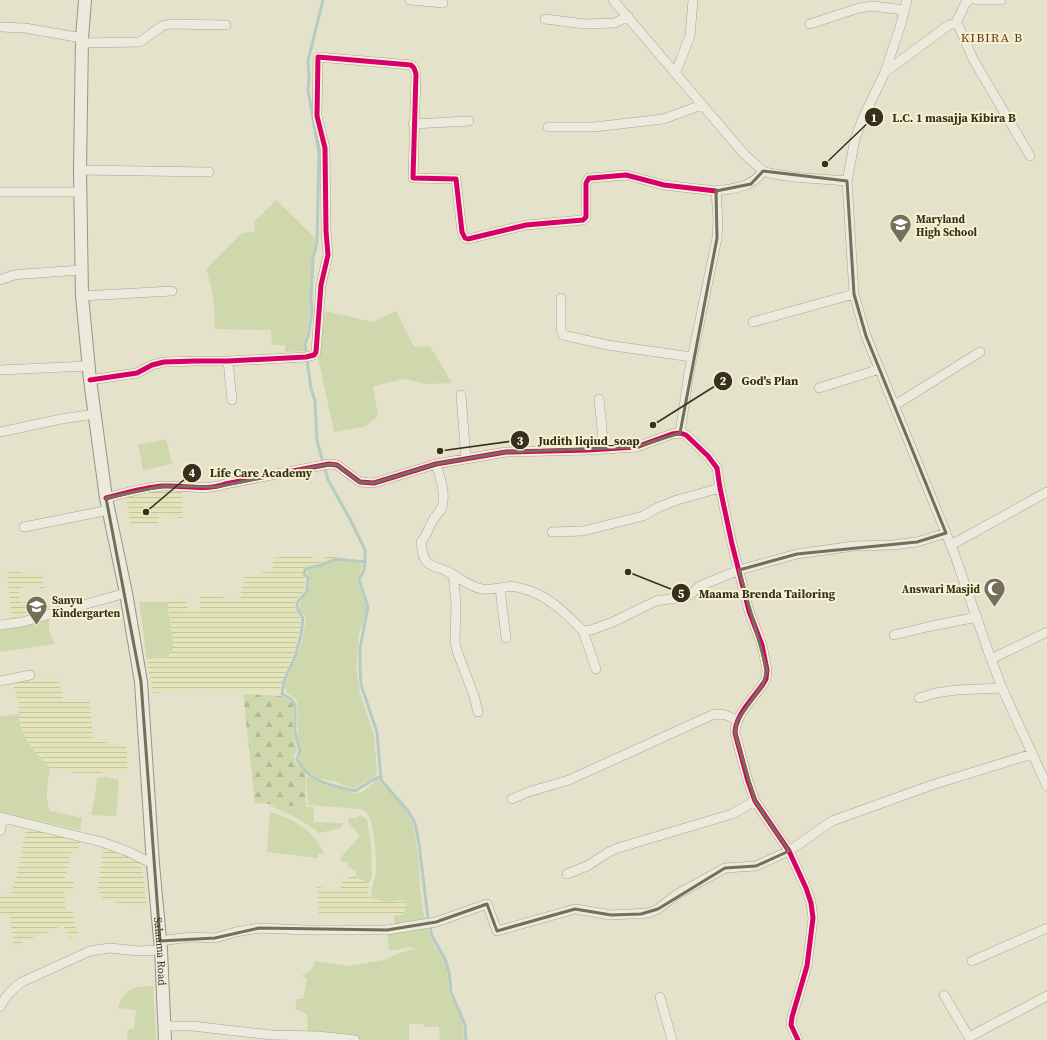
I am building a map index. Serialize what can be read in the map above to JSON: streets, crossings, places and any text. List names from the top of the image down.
{
  "streets": {
    "main road": ["Salaama Road"]
  },
  "districts": ["KIBIRA B"],
  "places": {
    "other": [
      "L.C. 1 masajja Kibira B",
      "God's Plan",
      "Judith liqiud_soap",
      "Life Care Academy",
      "Maama Brenda Tailoring"
    ],
    "school or university": ["Maryland High School", "Sanyu Kindergarten"],
    "mosque": ["Answari Masjid"]
  }
}
